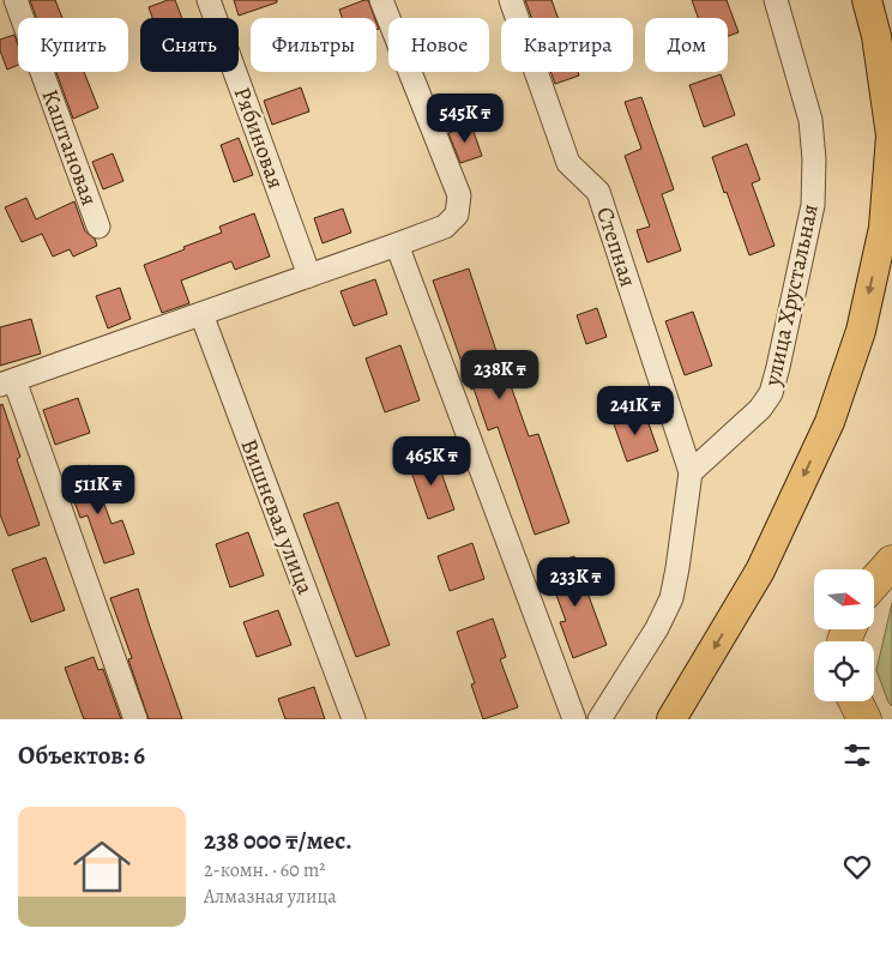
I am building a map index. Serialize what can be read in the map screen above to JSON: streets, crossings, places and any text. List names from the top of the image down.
{
  "streets": {
    "street": [
      "Рябиновая",
      "Каштановая",
      "Степная",
      "улица Хрустальная",
      "Вишневая улица"
    ]
  },
  "crossings": [
    ["Степная", "улица Хрустальная"]
  ],
  "north": "right",
  "page": {
    "chip": [
      "Купить",
      "Снять",
      "Фильтры",
      "Новое",
      "Квартира",
      "Дом"
    ],
    "price": [
      "545K ₸",
      "238K ₸",
      "241K ₸",
      "465K ₸",
      "511K ₸",
      "233K ₸"
    ],
    "heading": "Объектов: 6",
    "list": [
      {
        "name": "238 000 ₸/мес.",
        "note": "2-комн. · 60 m² · Алмазная улица"
      }
    ]
  }
}
